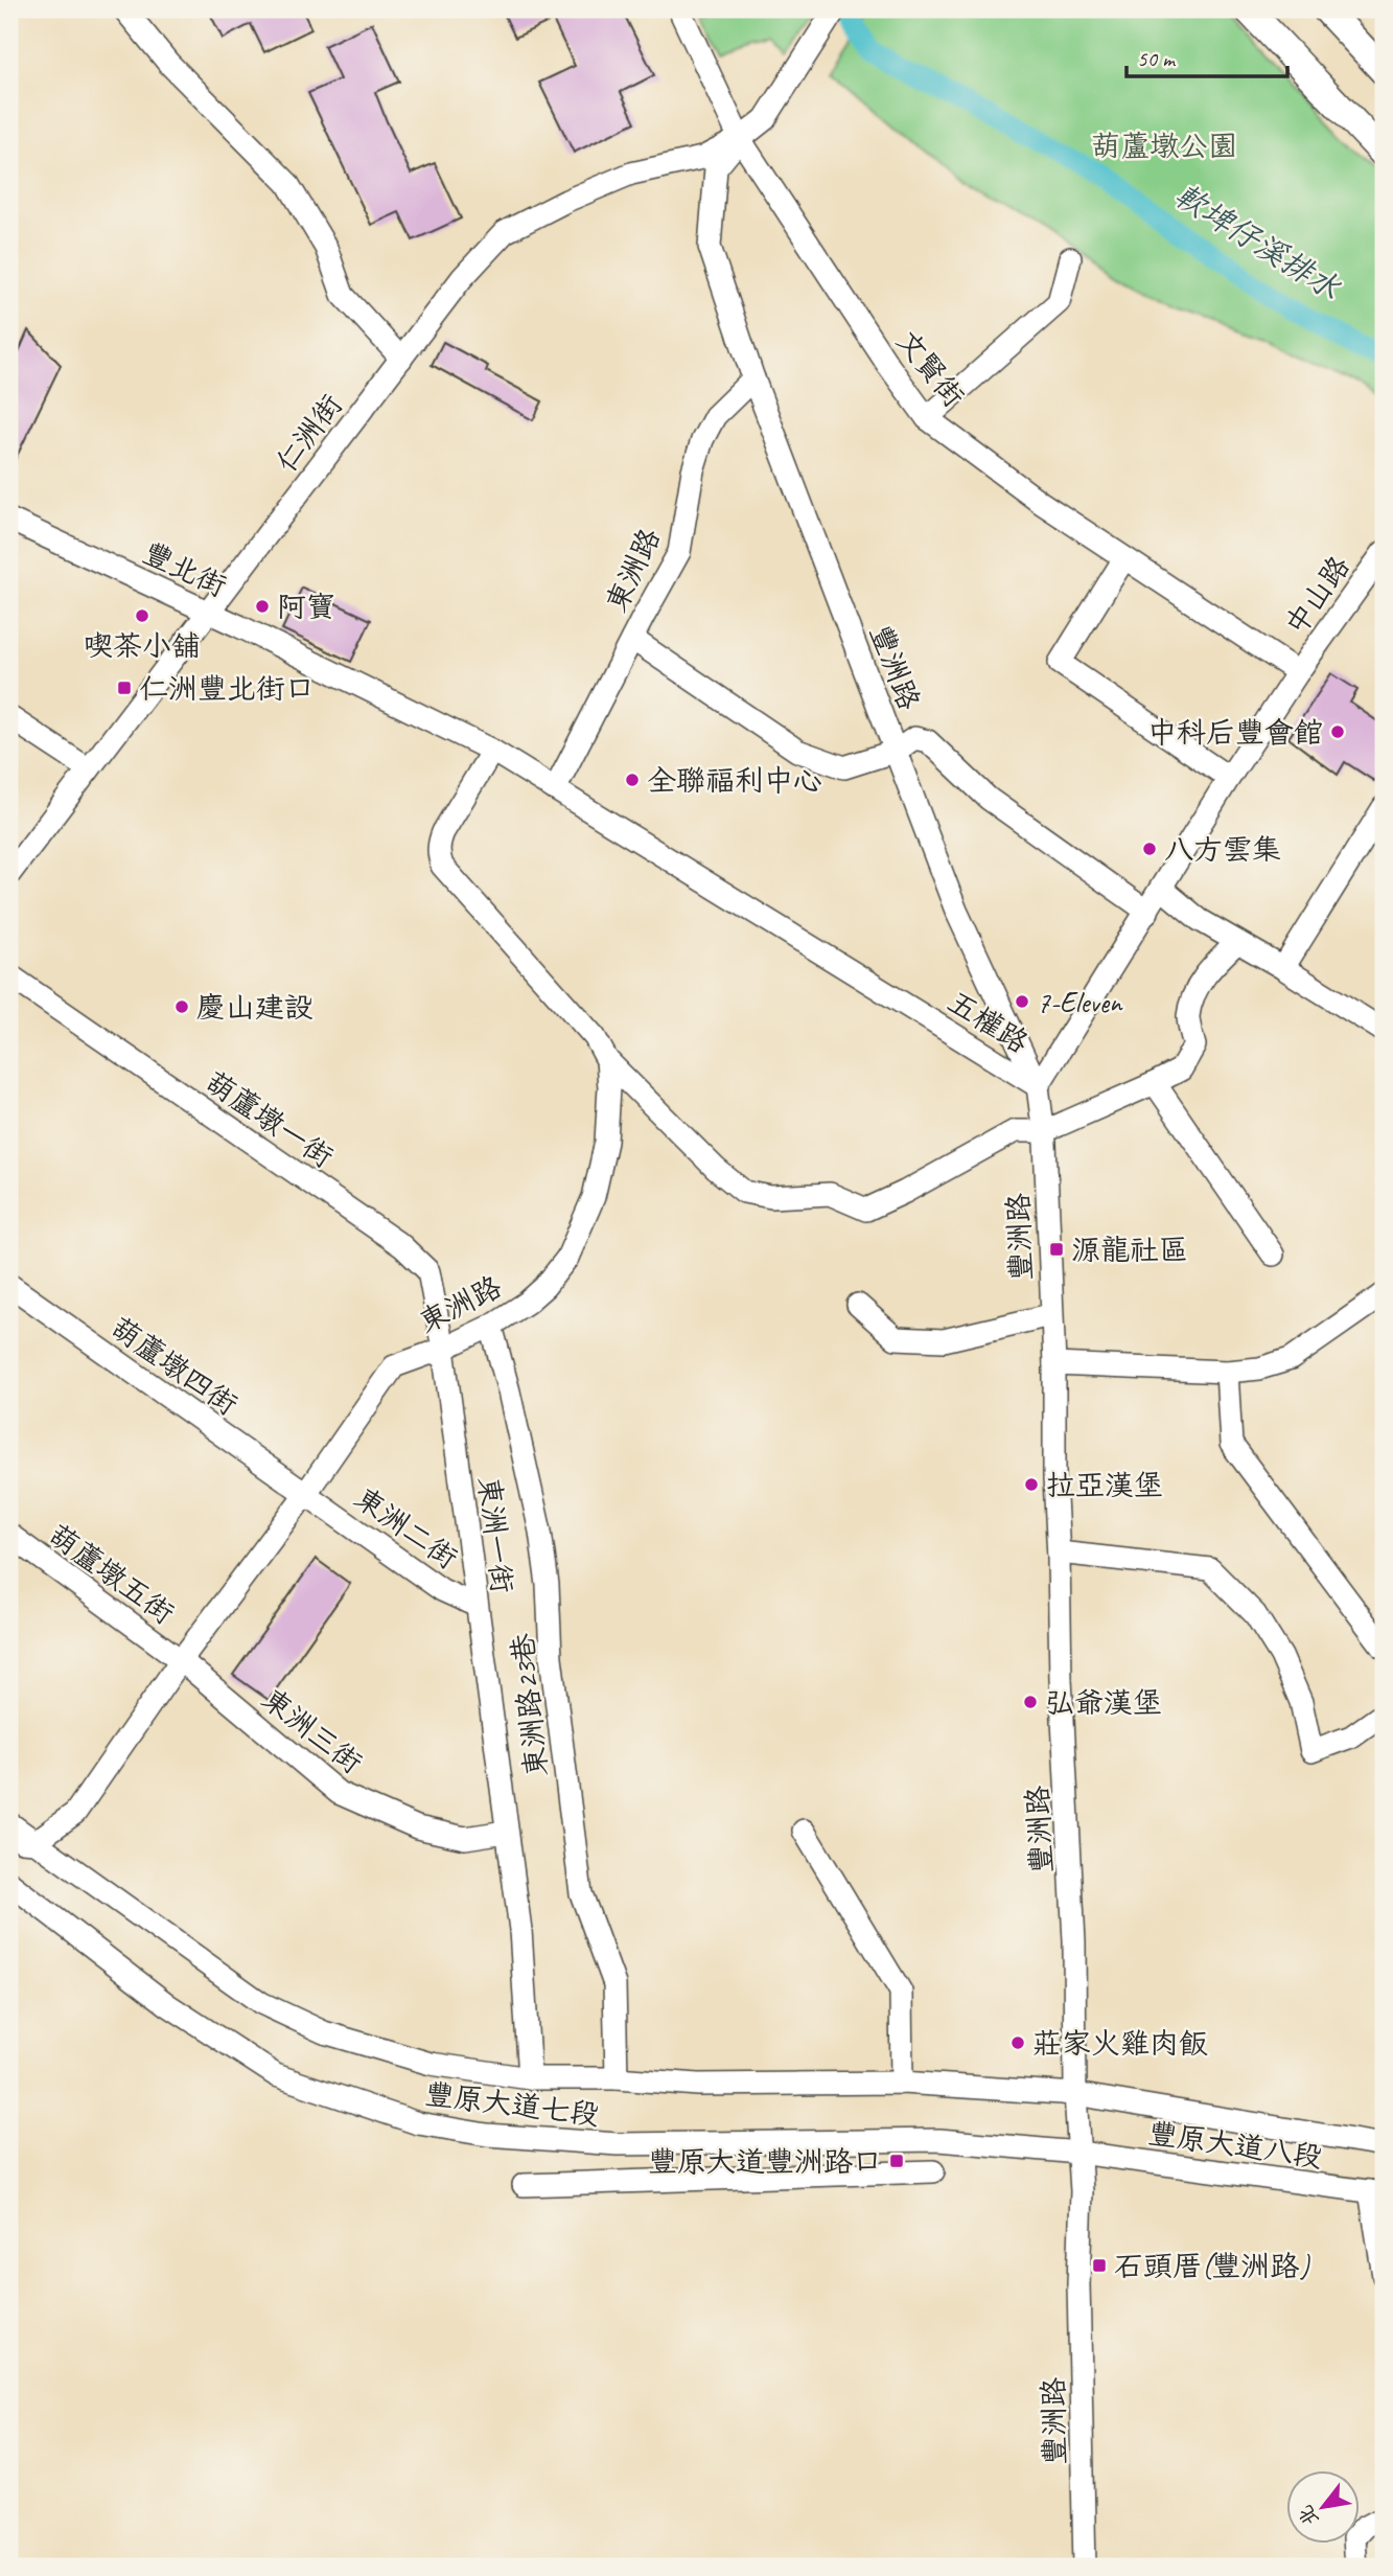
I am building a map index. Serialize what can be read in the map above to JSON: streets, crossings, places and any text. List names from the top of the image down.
{
  "streets": {
    "street": [
      "文賢街",
      "仁洲街",
      "豐北街",
      "東洲路",
      "中山路",
      "豐洲路",
      "五權路",
      "葫蘆墩一街",
      "葫蘆墩四街",
      "東洲二街",
      "東洲一街",
      "葫蘆墩五街",
      "東洲路23巷",
      "東洲三街",
      "豐原大道七段",
      "豐原大道八段"
    ]
  },
  "crossings": [
    ["文賢街", "仁洲街"],
    ["文賢街", "中山路"],
    ["文賢街", "豐洲路"],
    ["文賢街", "五權路"],
    ["仁洲街", "豐北街"],
    ["仁洲街", "豐洲路"],
    ["豐北街", "東洲路"],
    ["豐北街", "五權路"],
    ["東洲路", "豐洲路"],
    ["東洲路", "五權路"],
    ["東洲路", "葫蘆墩一街"],
    ["東洲路", "葫蘆墩四街"],
    ["東洲路", "東洲二街"],
    ["東洲路", "東洲一街"],
    ["東洲路", "葫蘆墩五街"],
    ["東洲路", "東洲路23巷"],
    ["東洲路", "東洲三街"],
    ["東洲路", "豐原大道七段"],
    ["中山路", "五權路"],
    ["豐洲路", "五權路"],
    ["豐洲路", "豐原大道七段"],
    ["豐洲路", "豐原大道八段"],
    ["葫蘆墩一街", "東洲一街"],
    ["葫蘆墩四街", "東洲二街"],
    ["東洲二街", "東洲一街"],
    ["東洲一街", "東洲三街"],
    ["東洲一街", "豐原大道七段"],
    ["葫蘆墩五街", "東洲三街"],
    ["東洲路23巷", "豐原大道七段"],
    ["豐原大道七段", "豐原大道八段"]
  ],
  "water": ["軟埤仔溪排水"],
  "parks": ["葫蘆墩公園"],
  "places": {
    "other": [
      "阿寶",
      "喫茶小舖",
      "中科后豐會館",
      "全聯福利中心",
      "八方雲集",
      "7-Eleven",
      "慶山建設",
      "拉亞漢堡",
      "弘爺漢堡",
      "莊家火雞肉飯"
    ],
    "transit": [
      "仁洲豐北街口",
      "源龍社區",
      "豐原大道豐洲路口",
      "石頭厝(豐洲路)"
    ]
  },
  "scale_bar": "50 m",
  "north": "bottom left"
}
